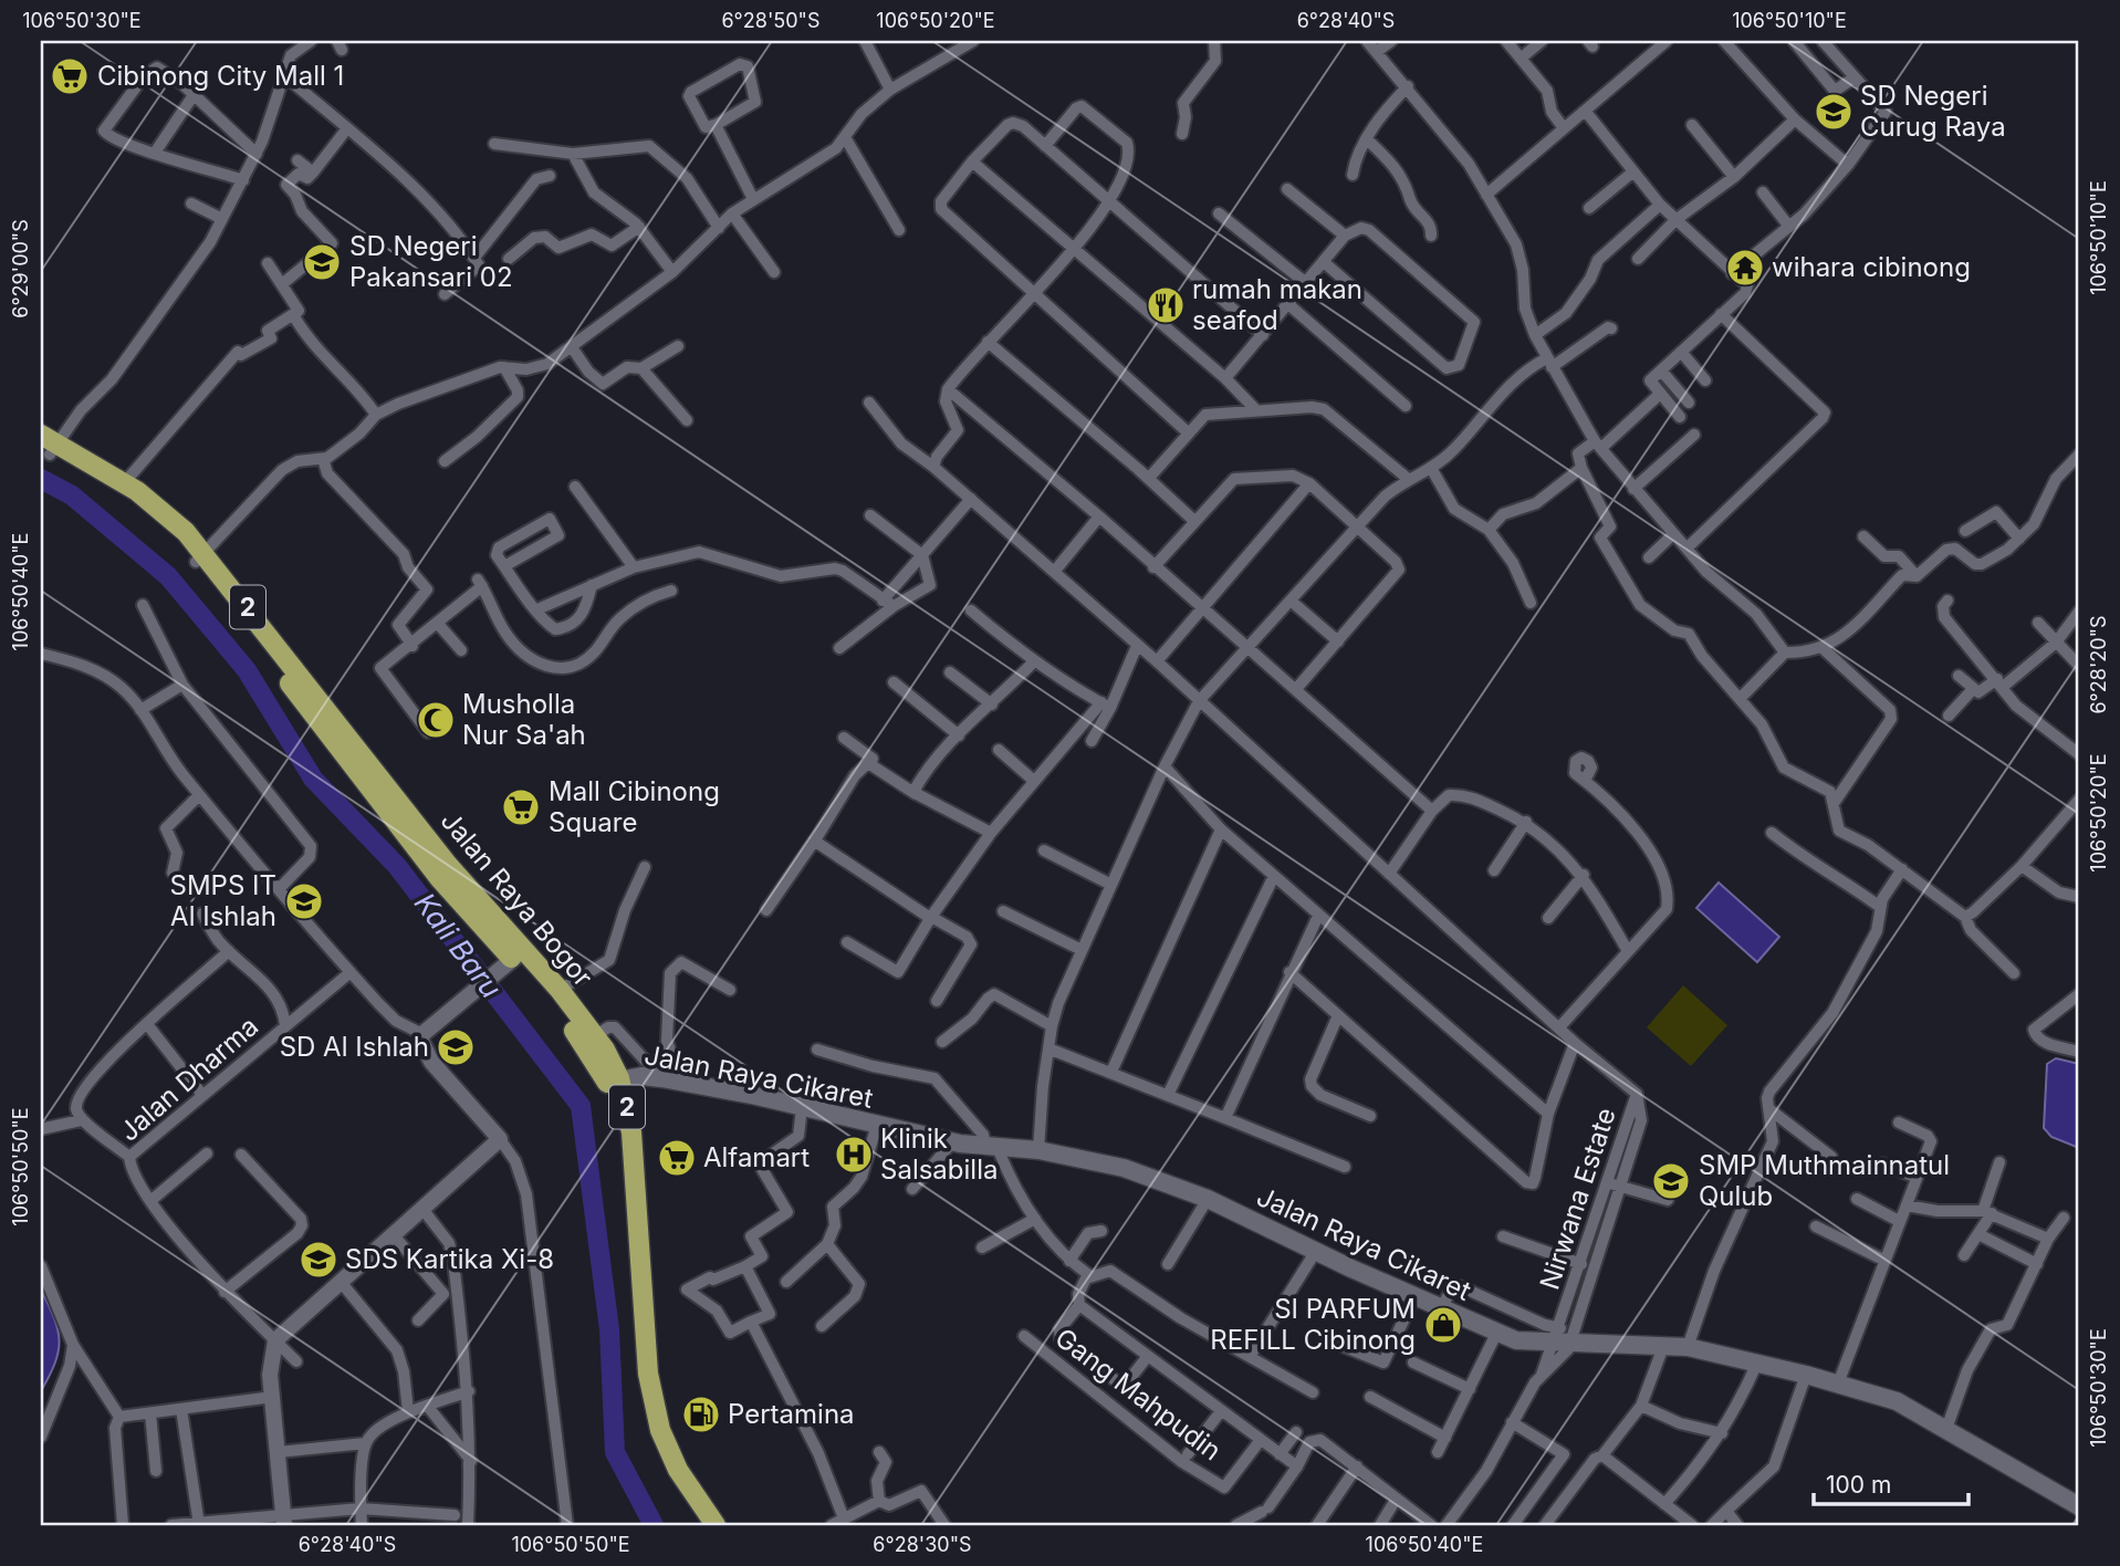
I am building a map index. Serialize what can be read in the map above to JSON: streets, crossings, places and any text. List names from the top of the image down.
{
  "streets": {
    "highway": ["2", "Jalan Raya Bogor"],
    "main road": ["Jalan Raya Cikaret"],
    "street": ["Jalan Dharma", "Nirwana Estate", "Gang Mahpudin"]
  },
  "crossings": [
    ["Jalan Raya Bogor", "Jalan Raya Cikaret"],
    ["Jalan Raya Cikaret", "Nirwana Estate"]
  ],
  "water": ["Kali Baru"],
  "places": {
    "supermarket": ["Cibinong City Mall 1", "Mall Cibinong Square", "Alfamart"],
    "school or university": [
      "SD Negeri Curug Raya",
      "SD Negeri Pakansari 02",
      "SMPS IT Al Ishlah",
      "SD Al Ishlah",
      "SMP Muthmainnatul Qulub",
      "SDS Kartika Xi-8"
    ],
    "temple": ["wihara cibinong"],
    "restaurant": ["rumah makan seafod"],
    "mosque": ["Musholla Nur Sa'ah"],
    "hospital": ["Klinik Salsabilla"],
    "shop": ["SI PARFUM REFILL Cibinong"],
    "fuel station": ["Pertamina"]
  },
  "scale_bar": "100 m",
  "coordinates": [
    "106°50'30\"E",
    "6°28'50\"S",
    "106°50'20\"E",
    "6°28'40\"S",
    "106°50'10\"E",
    "6°29'00\"S",
    "106°50'40\"E",
    "6°28'20\"S",
    "106°50'50\"E",
    "6°28'30\"S"
  ]
}
